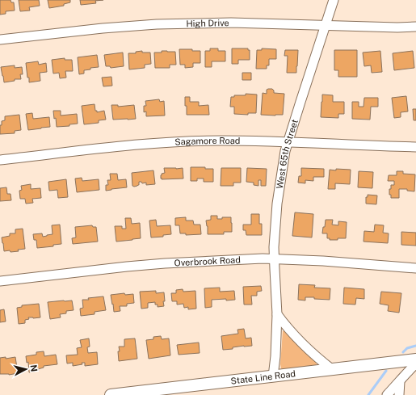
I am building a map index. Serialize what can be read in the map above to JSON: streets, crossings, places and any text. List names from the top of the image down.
{
  "streets": {
    "main road": ["State Line Road"],
    "street": [
      "High Drive",
      "Sagamore Road",
      "West 65th Street",
      "Overbrook Road"
    ]
  },
  "crossings": [
    ["High Drive", "West 65th Street"],
    ["Sagamore Road", "West 65th Street"],
    ["West 65th Street", "Overbrook Road"],
    ["West 65th Street", "State Line Road"]
  ],
  "north": "right"
}
